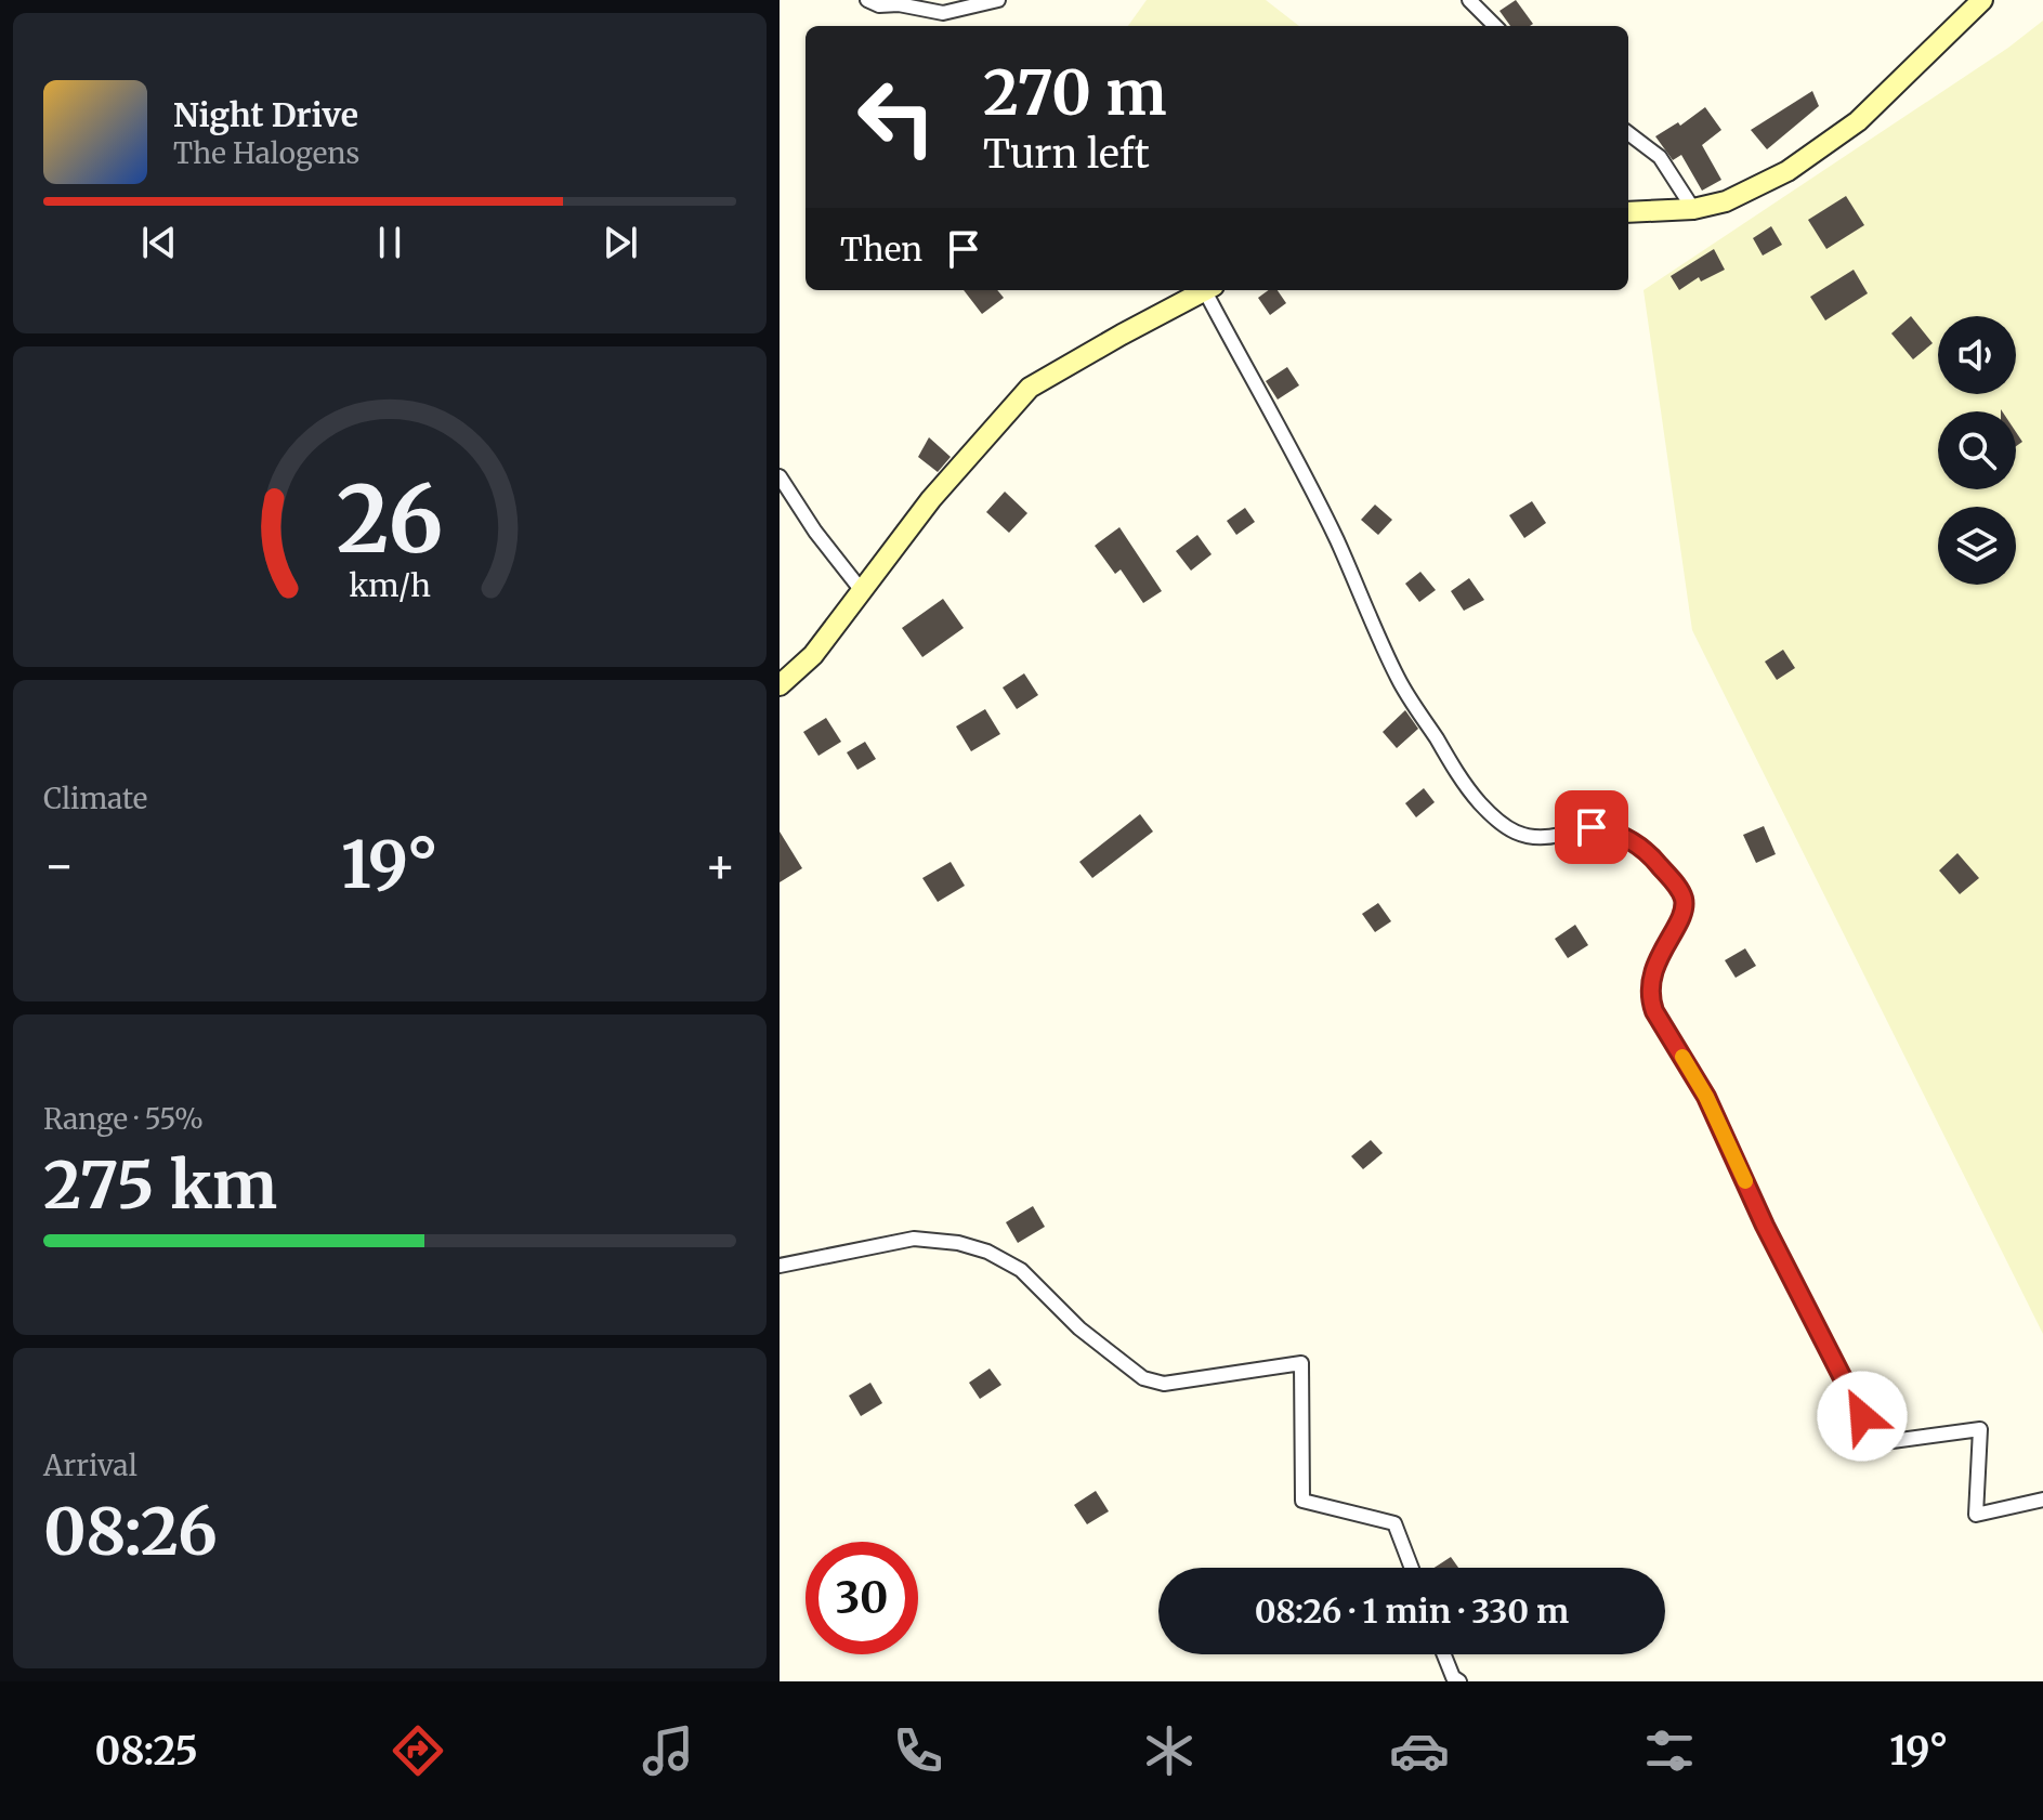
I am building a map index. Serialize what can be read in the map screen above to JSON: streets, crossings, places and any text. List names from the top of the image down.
{
  "page": {
    "turn": ["270 m", "Turn left"],
    "song": ["Night Drive", "The Halogens"],
    "then": "Then",
    "tile": [
      "Climate",
      ["Range · 55%", "275 km"],
      ["Arrival", "08:26"]
    ],
    "heat": ["−", "19°", "+"],
    "limit": "30",
    "trip": "08:26 · 1 min · 330 m",
    "tabs": ["08:25", "19°"],
    "gauge": ["26", "km/h"]
  }
}
